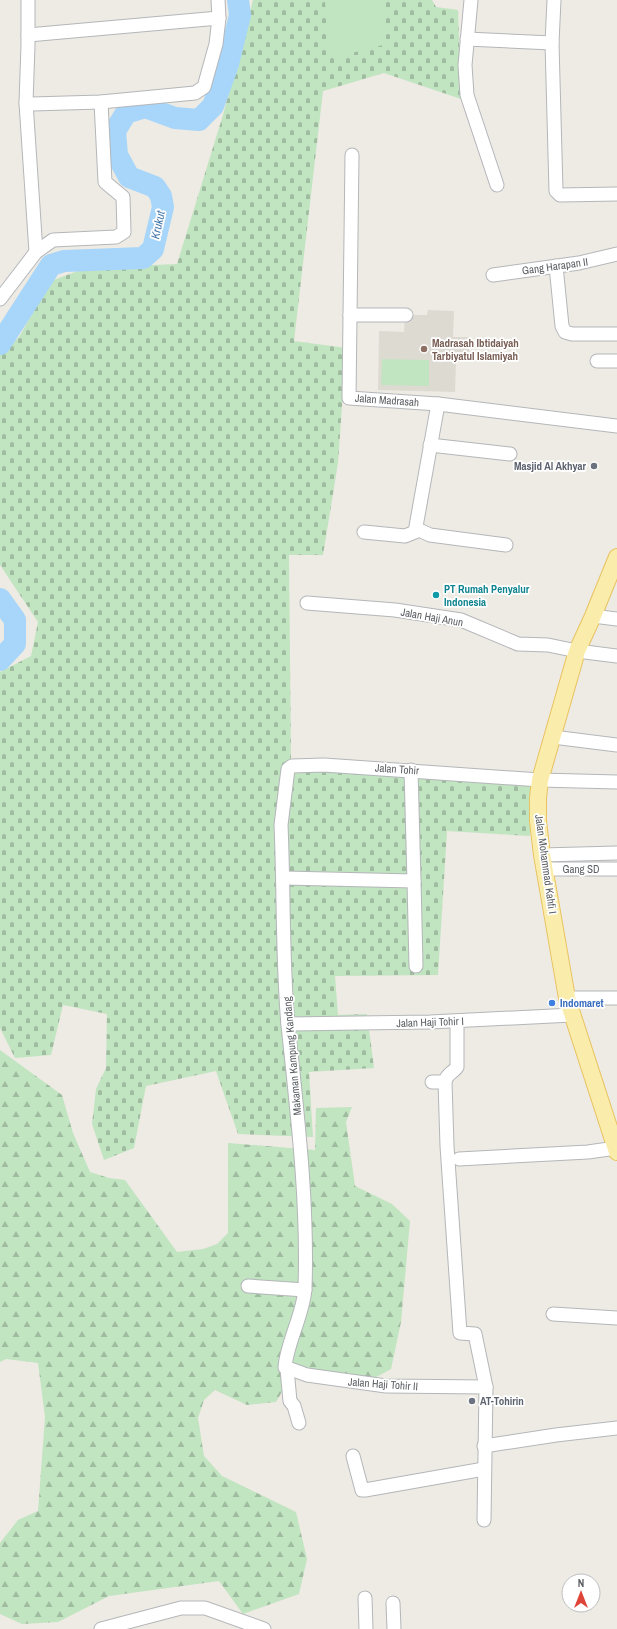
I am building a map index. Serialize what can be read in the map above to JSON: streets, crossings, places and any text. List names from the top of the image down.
{
  "streets": {
    "main road": ["Jalan Mohammad Kahfi I"],
    "street": [
      "Gang Harapan II",
      "Jalan Madrasah",
      "Jalan Haji Anun",
      "Jalan Tohir",
      "Gang SD",
      "Jalan Haji Tohir I",
      "Makaman Kampung Kandang",
      "Jalan Haji Tohir II"
    ]
  },
  "crossings": [
    ["Jalan Haji Anun", "Jalan Mohammad Kahfi I"],
    ["Jalan Tohir", "Jalan Mohammad Kahfi I"],
    ["Jalan Tohir", "Makaman Kampung Kandang"],
    ["Jalan Mohammad Kahfi I", "Gang SD"],
    ["Jalan Mohammad Kahfi I", "Jalan Haji Tohir I"],
    ["Jalan Haji Tohir I", "Makaman Kampung Kandang"],
    ["Makaman Kampung Kandang", "Jalan Haji Tohir II"]
  ],
  "water": ["Krukut"],
  "places": [
    "Madrasah Ibtidaiyah Tarbiyatul Islamiyah",
    "Masjid Al Akhyar",
    "PT Rumah Penyalur Indonesia",
    "Indomaret",
    "AT-Tohirin"
  ],
  "north": "top"
}
